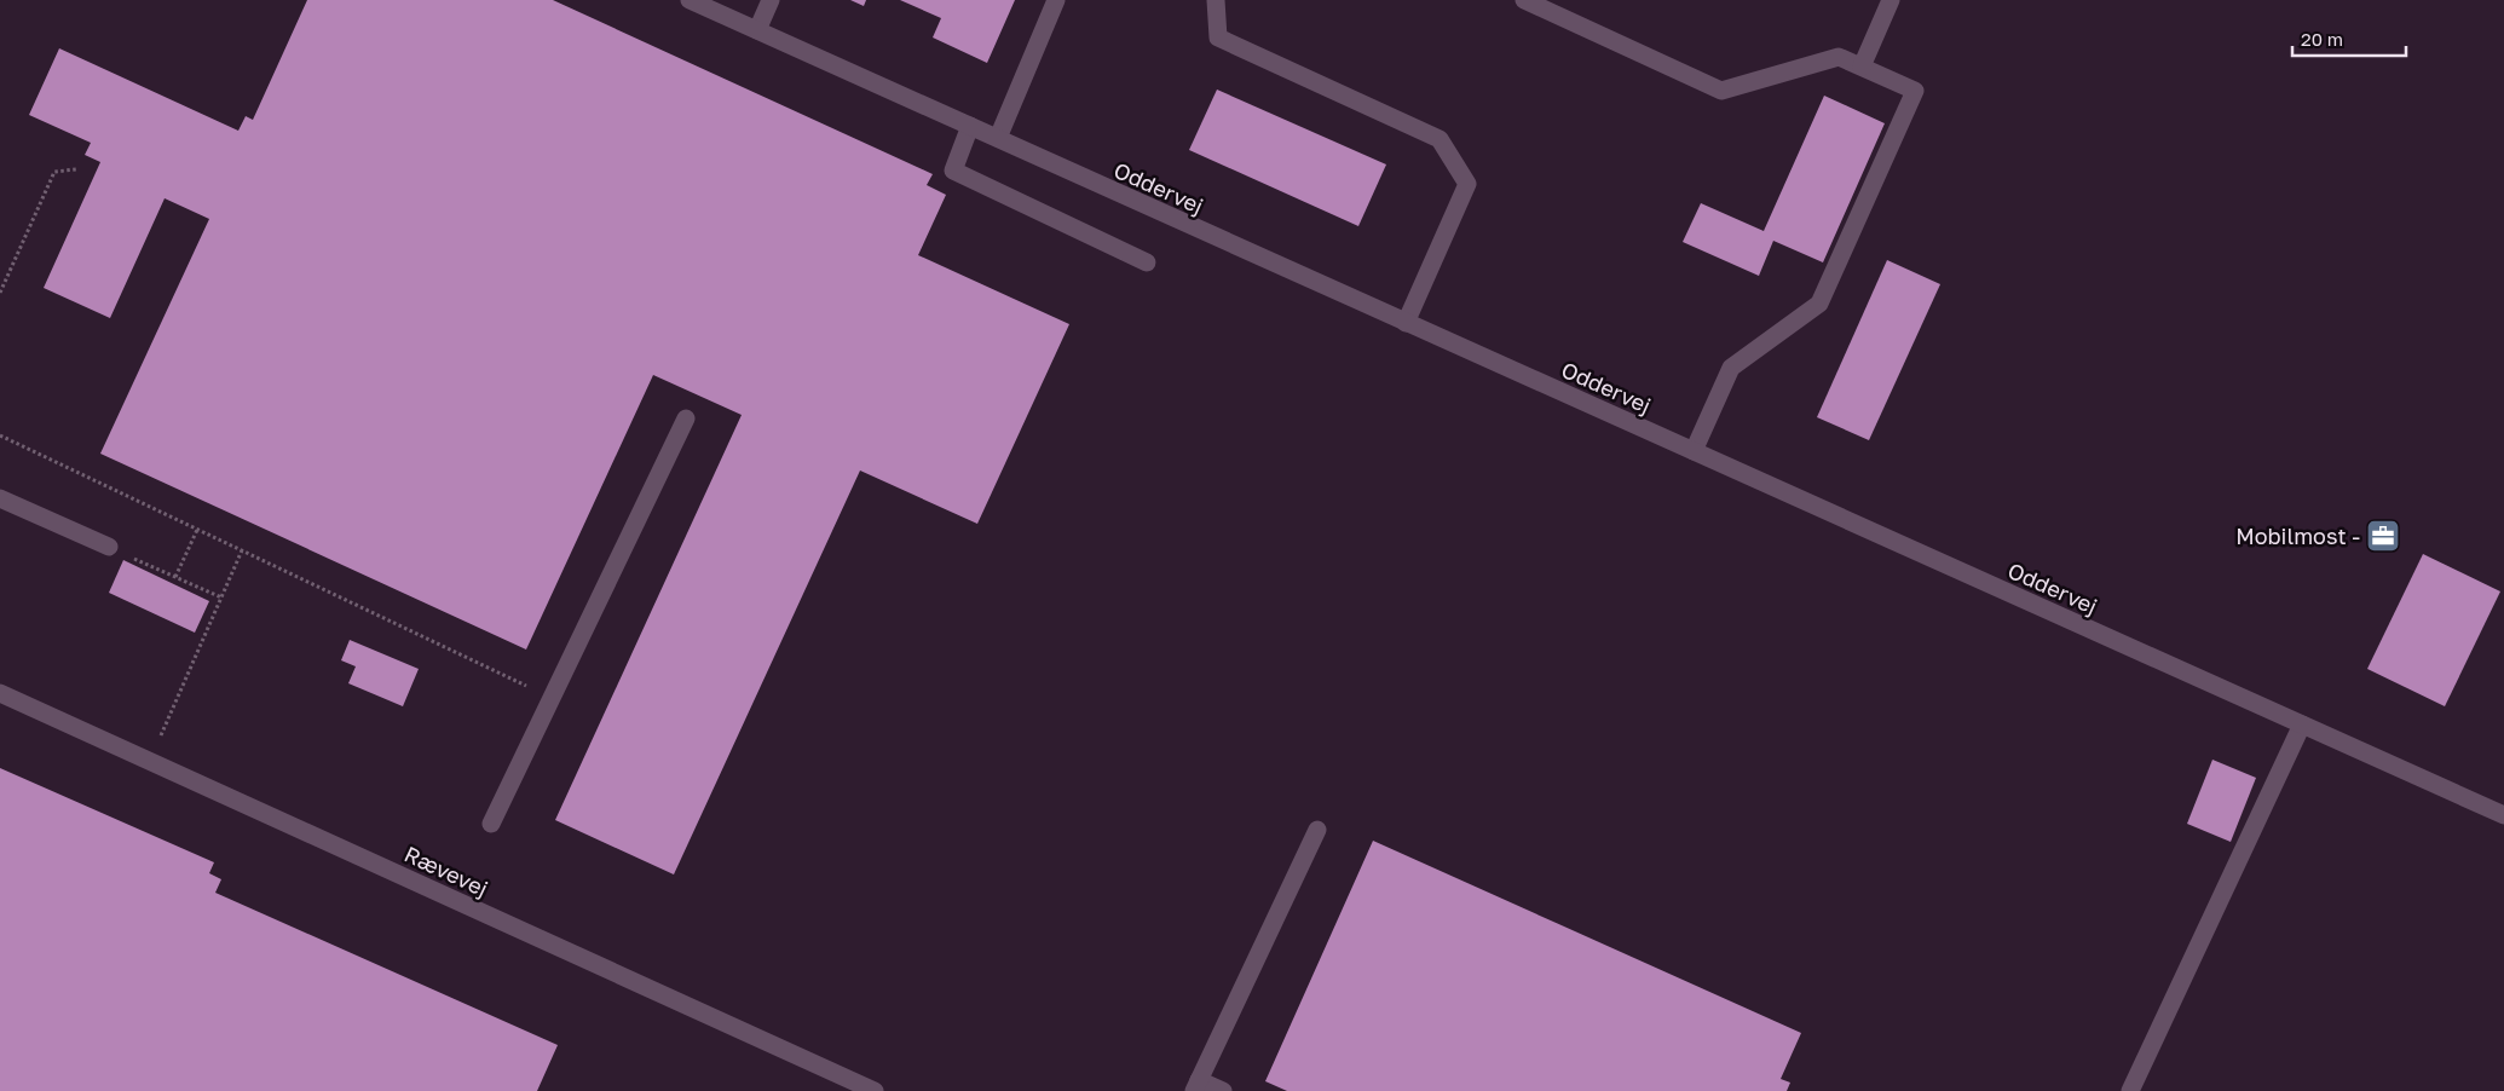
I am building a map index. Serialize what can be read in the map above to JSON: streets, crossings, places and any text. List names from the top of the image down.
{
  "streets": {
    "street": ["Oddervej", "Rævevej"]
  },
  "places": {
    "office": ["Mobilmost -"]
  },
  "scale_bar": "20 m"
}
